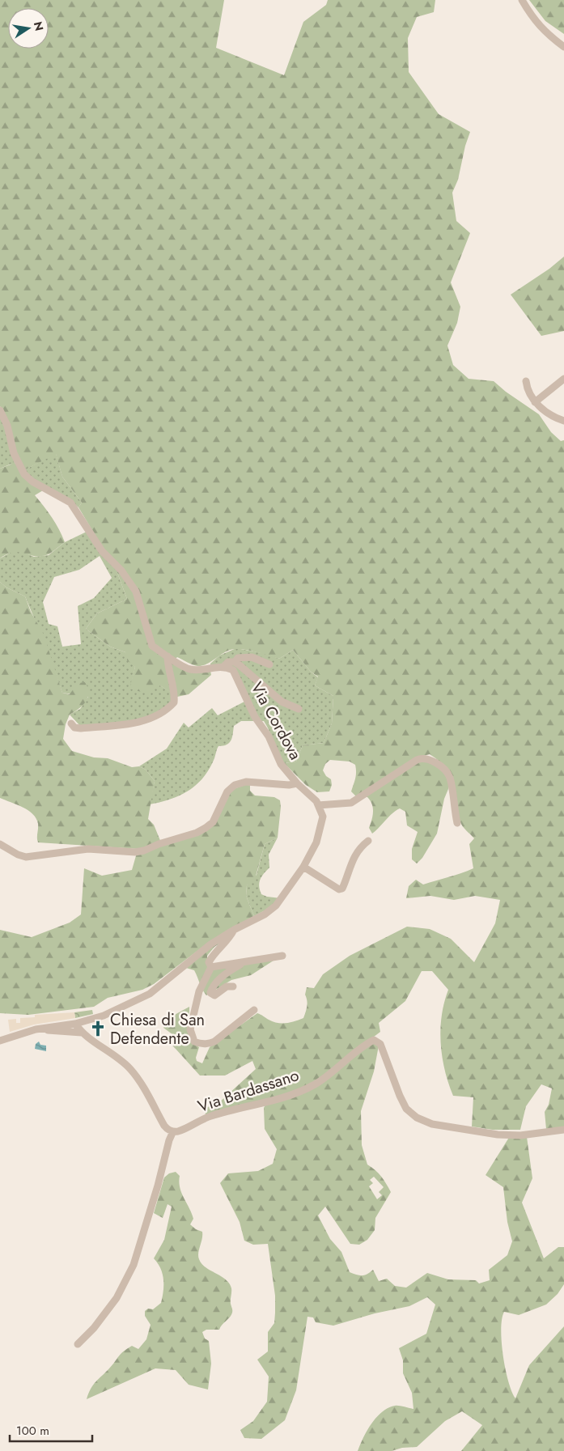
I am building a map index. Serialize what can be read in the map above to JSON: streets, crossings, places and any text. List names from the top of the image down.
{
  "streets": {
    "street": ["Via Cordova", "Via Bardassano"]
  },
  "places": {
    "church": ["Chiesa di San Defendente"]
  },
  "scale_bar": "100 m",
  "north": "right"
}
